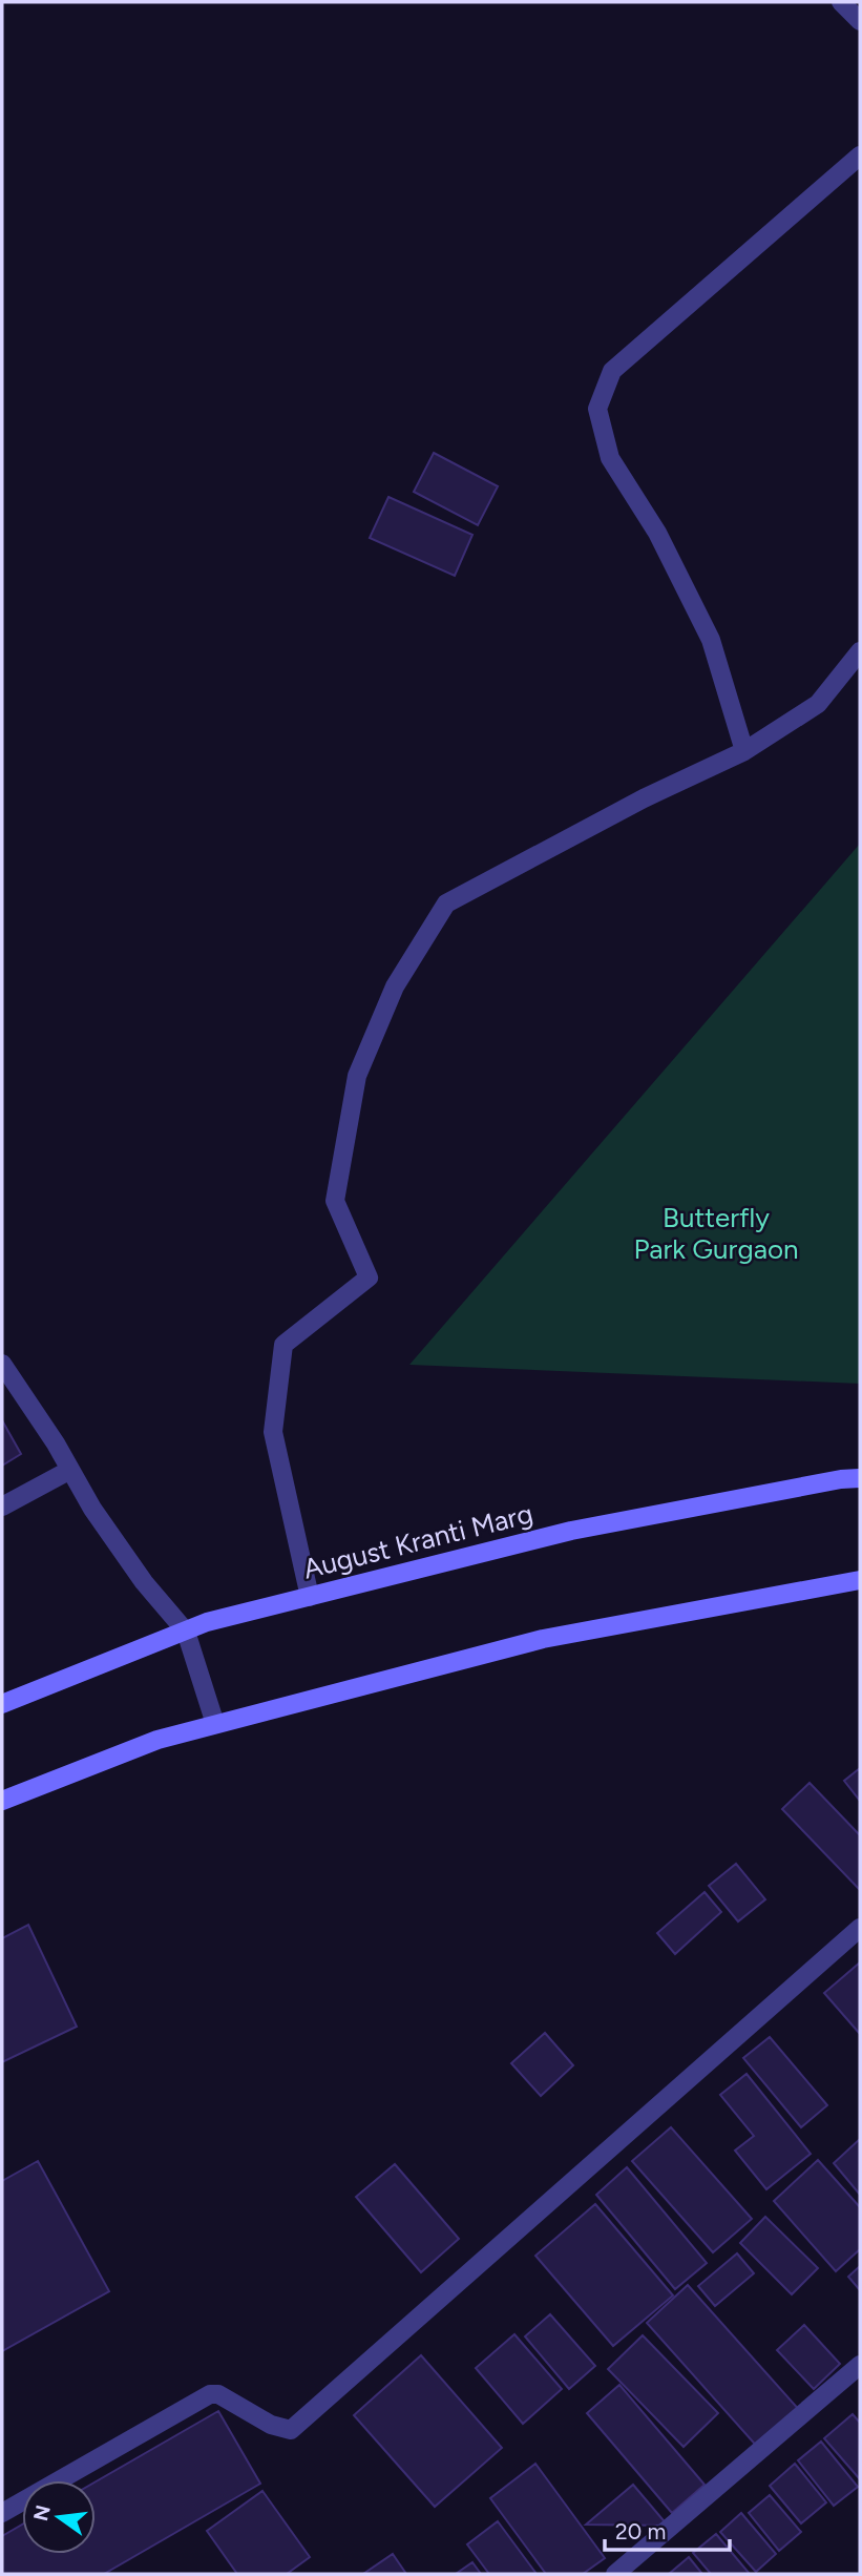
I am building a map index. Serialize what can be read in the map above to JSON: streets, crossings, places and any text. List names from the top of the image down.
{
  "streets": {
    "main road": ["August Kranti Marg"]
  },
  "parks": ["Butterfly Park Gurgaon"],
  "scale_bar": "20 m",
  "north": "left"
}
